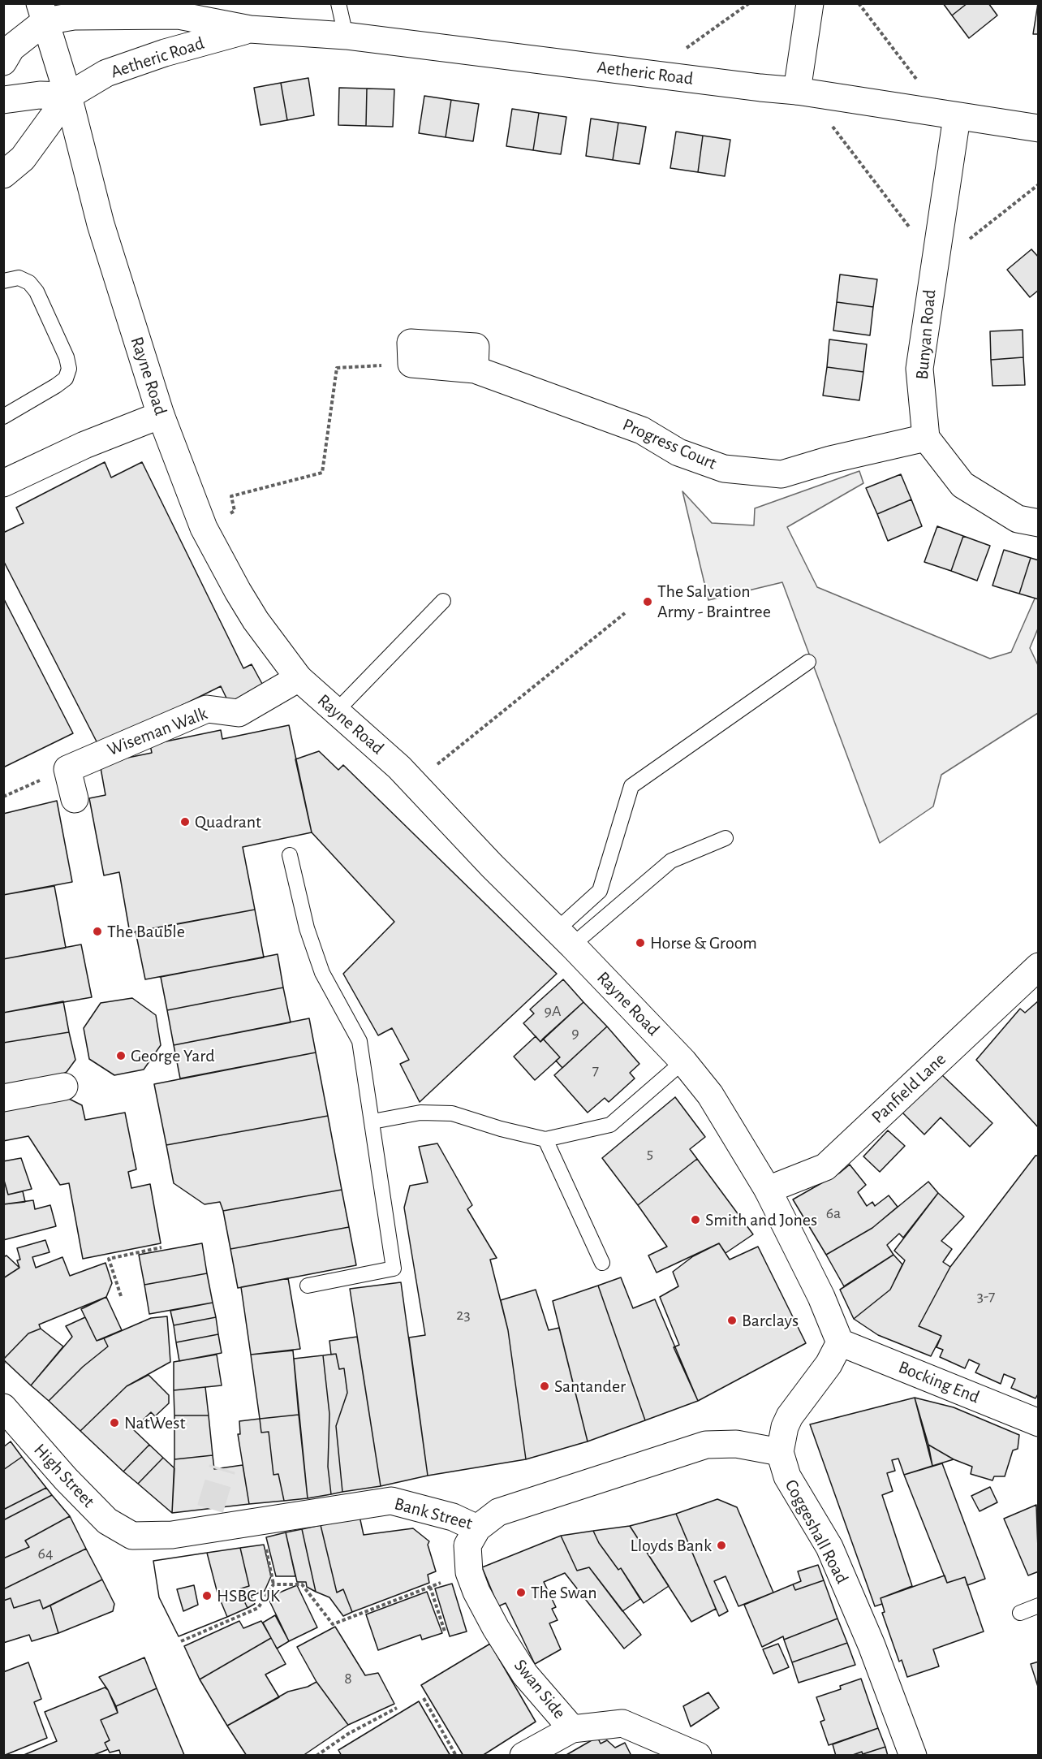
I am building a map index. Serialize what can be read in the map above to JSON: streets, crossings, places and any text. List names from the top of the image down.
{
  "streets": {
    "street": [
      "Aetheric Road",
      "Bunyan Road",
      "Rayne Road",
      "Progress Court",
      "Wiseman Walk",
      "Panfield Lane",
      "Bocking End",
      "High Street",
      "Bank Street",
      "Coggeshall Road",
      "Swan Side"
    ]
  },
  "crossings": [
    ["Aetheric Road", "Bunyan Road"],
    ["Aetheric Road", "Rayne Road"],
    ["Bunyan Road", "Progress Court"],
    ["Rayne Road", "Wiseman Walk"],
    ["Rayne Road", "Panfield Lane"],
    ["Rayne Road", "Bocking End"],
    ["Rayne Road", "Coggeshall Road"],
    ["Bocking End", "Coggeshall Road"],
    ["High Street", "Bank Street"],
    ["Bank Street", "Coggeshall Road"],
    ["Bank Street", "Swan Side"]
  ],
  "places": [
    "The Salvation Army - Braintree",
    "Quadrant",
    "The Bauble",
    "Horse & Groom",
    "George Yard",
    "Smith and Jones",
    "Barclays",
    "Santander",
    "NatWest",
    "Lloyds Bank",
    "The Swan",
    "HSBC UK"
  ],
  "house_numbers": [
    "9A",
    "9",
    "7",
    "5",
    "6a",
    "3-7",
    "23",
    "64",
    "8"
  ]
}
